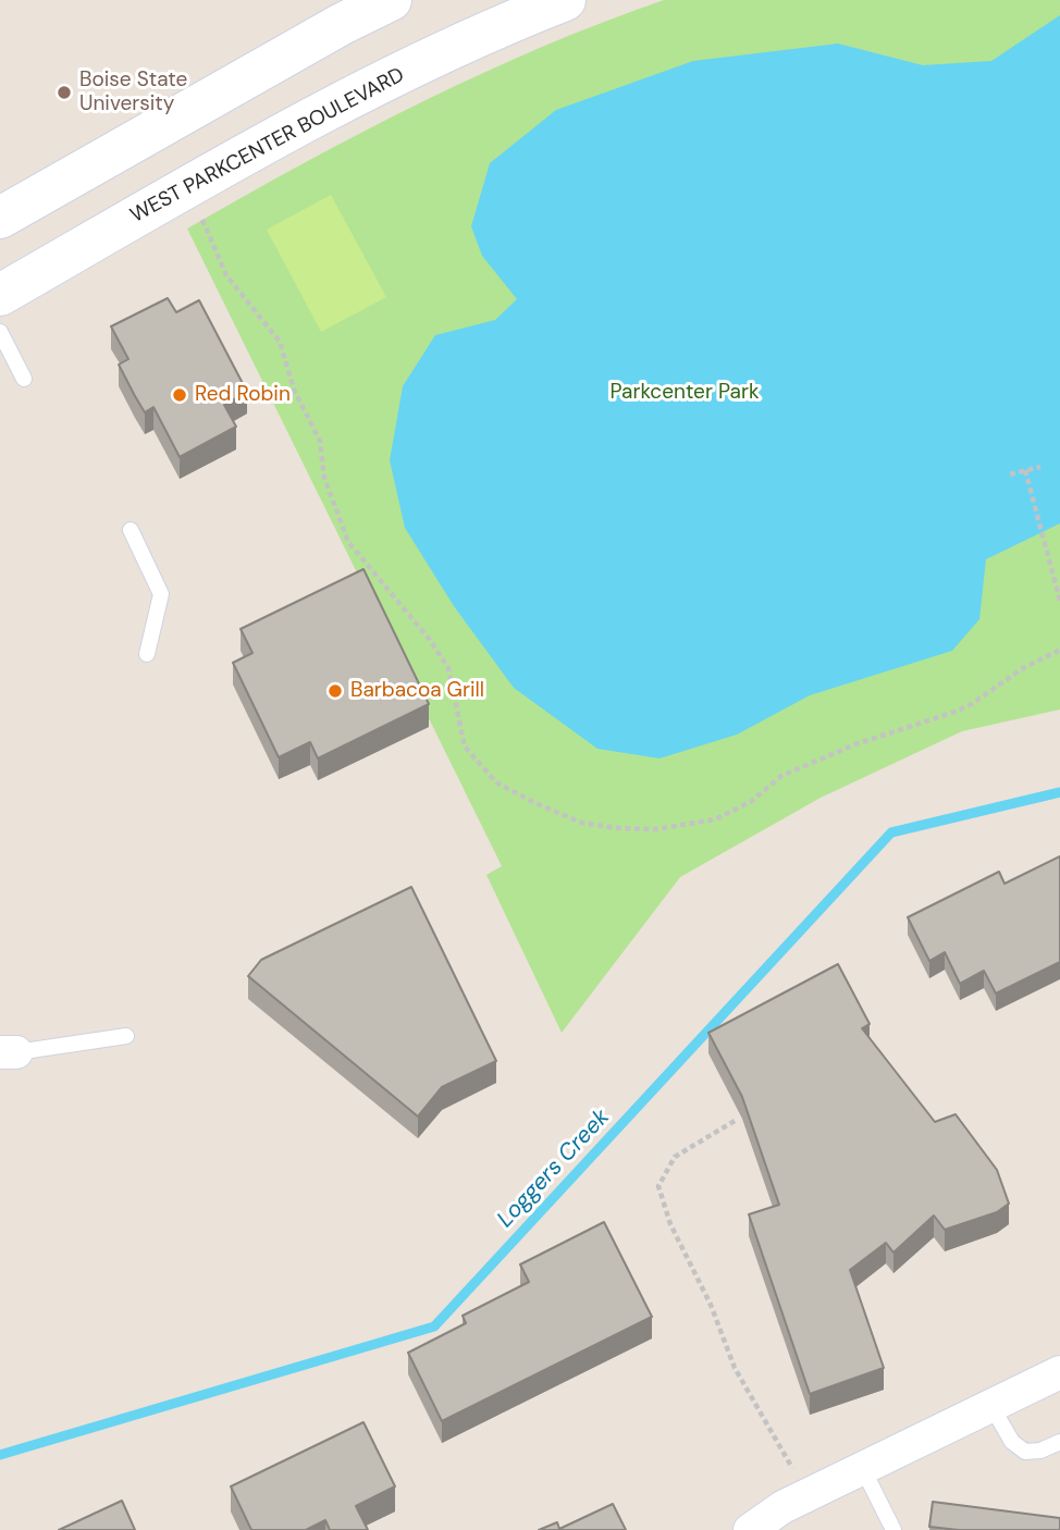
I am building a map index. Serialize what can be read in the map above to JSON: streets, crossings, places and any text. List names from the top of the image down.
{
  "streets": {
    "main road": ["WEST PARKCENTER BOULEVARD"]
  },
  "water": ["Loggers Creek"],
  "parks": ["Parkcenter Park"],
  "places": ["Boise State University", "Red Robin", "Barbacoa Grill"]
}
